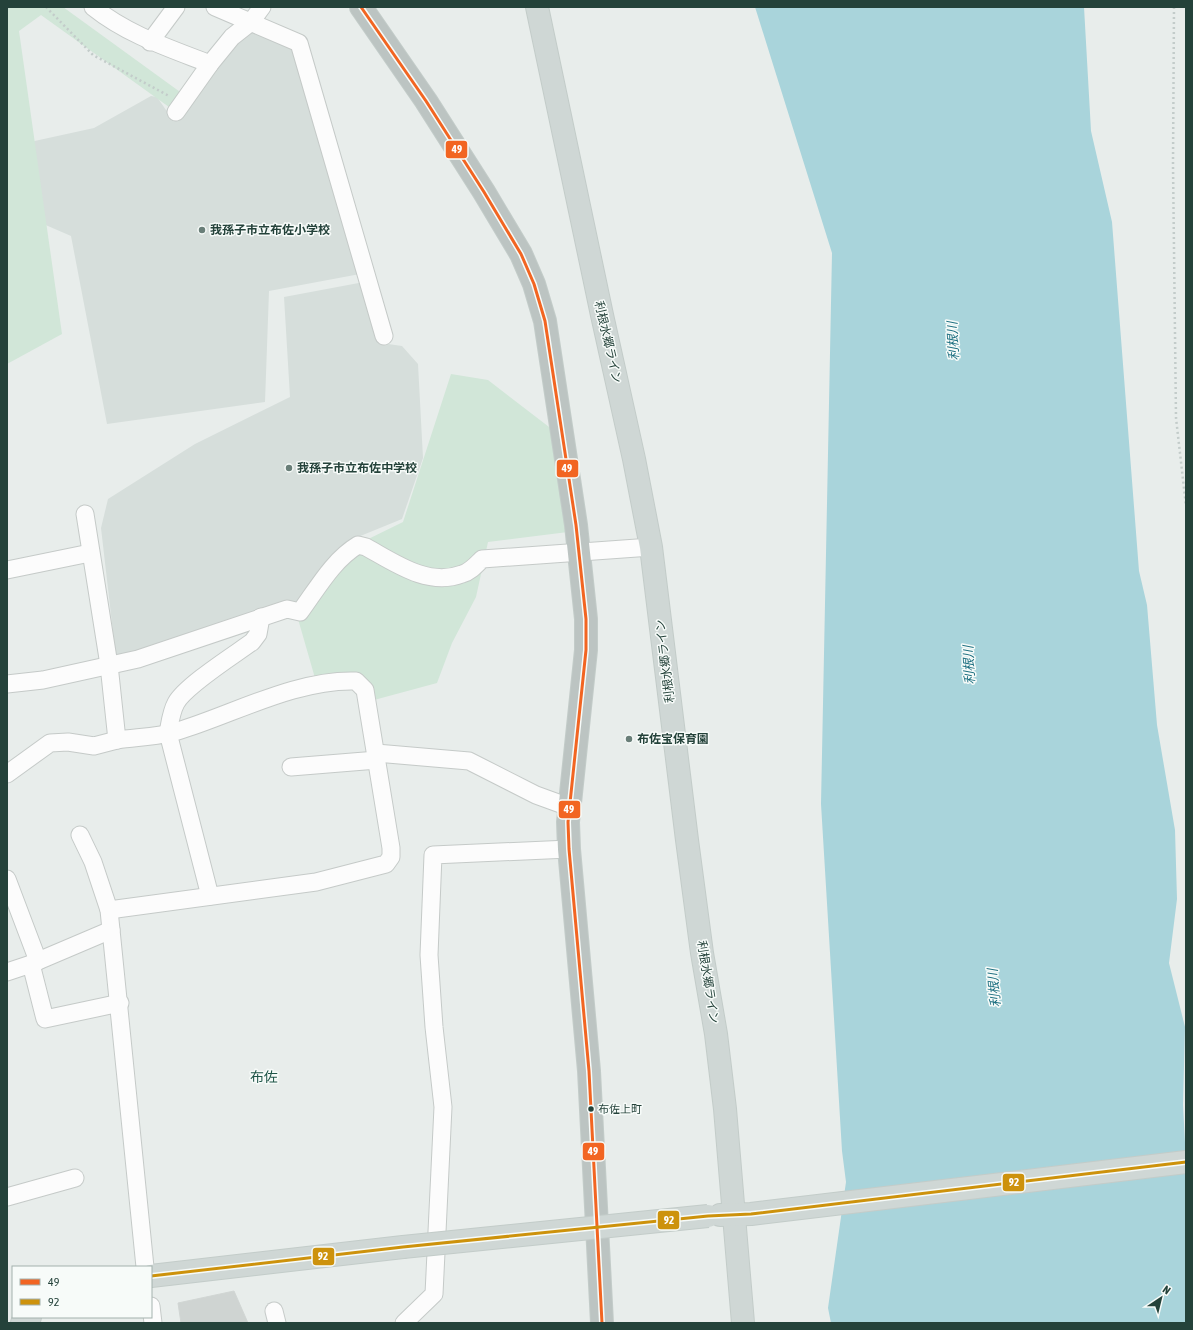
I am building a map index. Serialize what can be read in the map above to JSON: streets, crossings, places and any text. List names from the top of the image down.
{
  "streets": {
    "main road": ["利根水郷ライン"]
  },
  "districts": ["布佐"],
  "water": ["利根川"],
  "places": [
    "我孫子市立布佐小学校",
    "我孫子市立布佐中学校",
    "布佐宝保育園",
    "布佐上町"
  ],
  "lines": ["transit line 49", "transit line 92"],
  "legend": ["49", "92"],
  "north": "top right"
}
